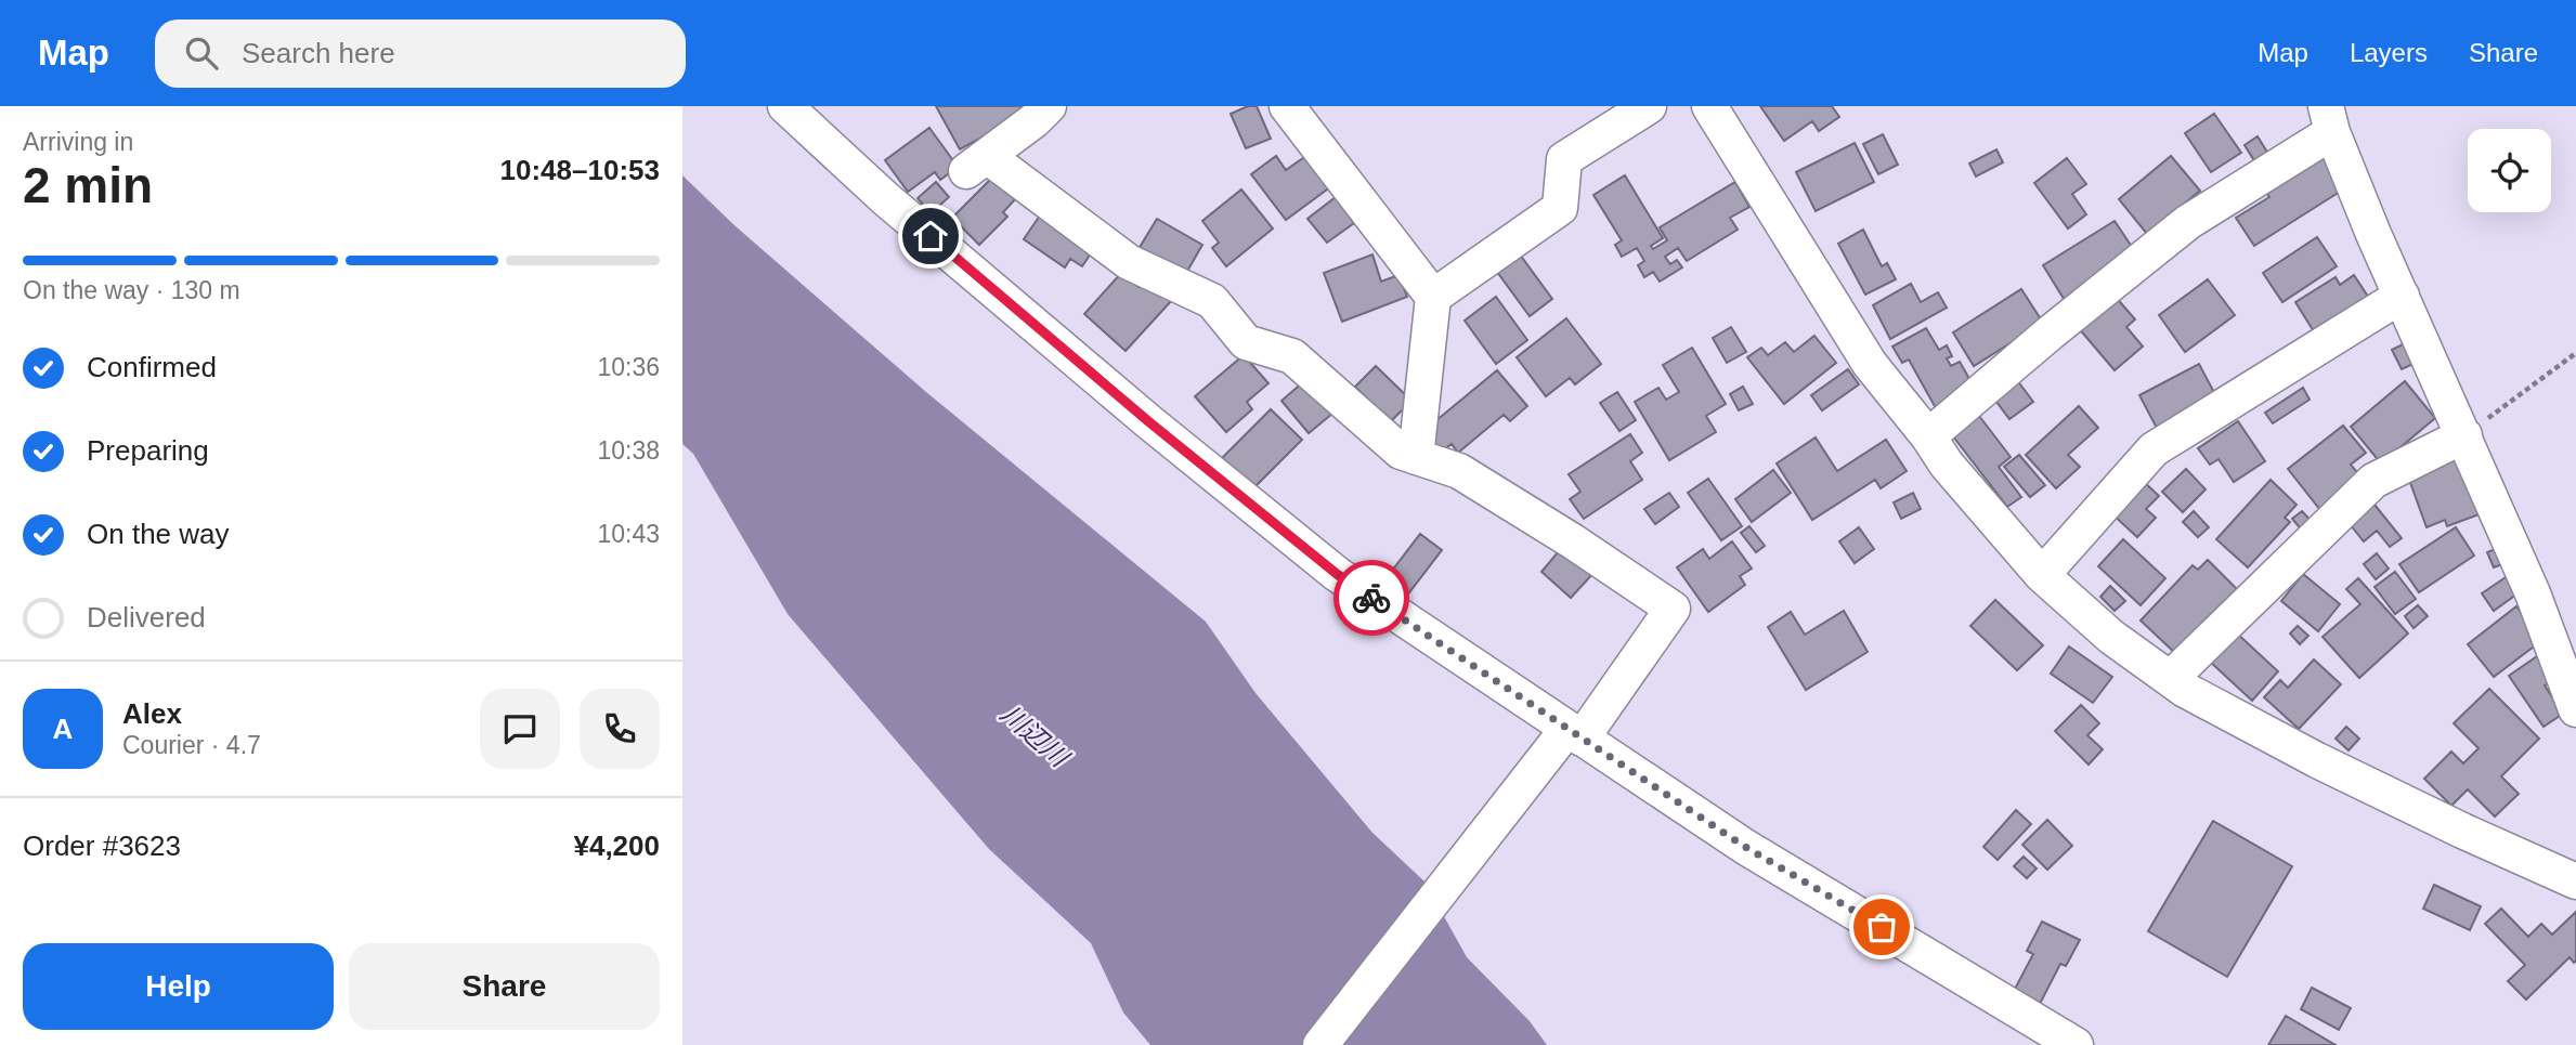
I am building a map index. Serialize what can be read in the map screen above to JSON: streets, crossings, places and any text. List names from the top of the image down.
{
  "water": ["川辺川"],
  "page": {
    "header": "Map",
    "search": "Search here",
    "nav": ["Map", "Layers", "Share"],
    "heading": ["2 min", "Arriving in", "10:48–10:53"],
    "panel": [
      "Alex",
      "Courier · 4.7",
      "Order #3623",
      "¥4,200"
    ],
    "bar": "On the way · 130 m",
    "list": [
      ["Confirmed", "10:36"],
      ["Preparing", "10:38"],
      ["On the way", "10:43"],
      "Delivered"
    ],
    "round": "A",
    "buttons": ["Help", "Share"]
  }
}
